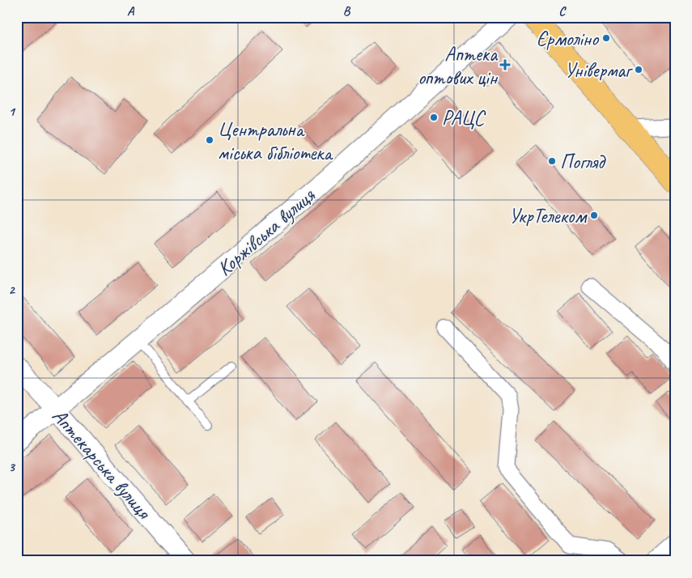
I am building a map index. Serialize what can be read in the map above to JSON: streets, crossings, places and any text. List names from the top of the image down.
{
  "streets": {
    "street": ["Коржівська вулиця", "Аптекарська вулиця"]
  },
  "crossings": [
    ["Коржівська вулиця", "Аптекарська вулиця"]
  ],
  "places": {
    "other": [
      "Єрмоліно",
      "Універмаг",
      "РАЦС",
      "Центральна міська бібліотека",
      "Погляд",
      "УкрТелеком"
    ],
    "health": ["Аптека оптових цін"]
  },
  "grid": {
    "columns": ["A", "B", "C"],
    "rows": ["1", "2", "3"]
  }
}
